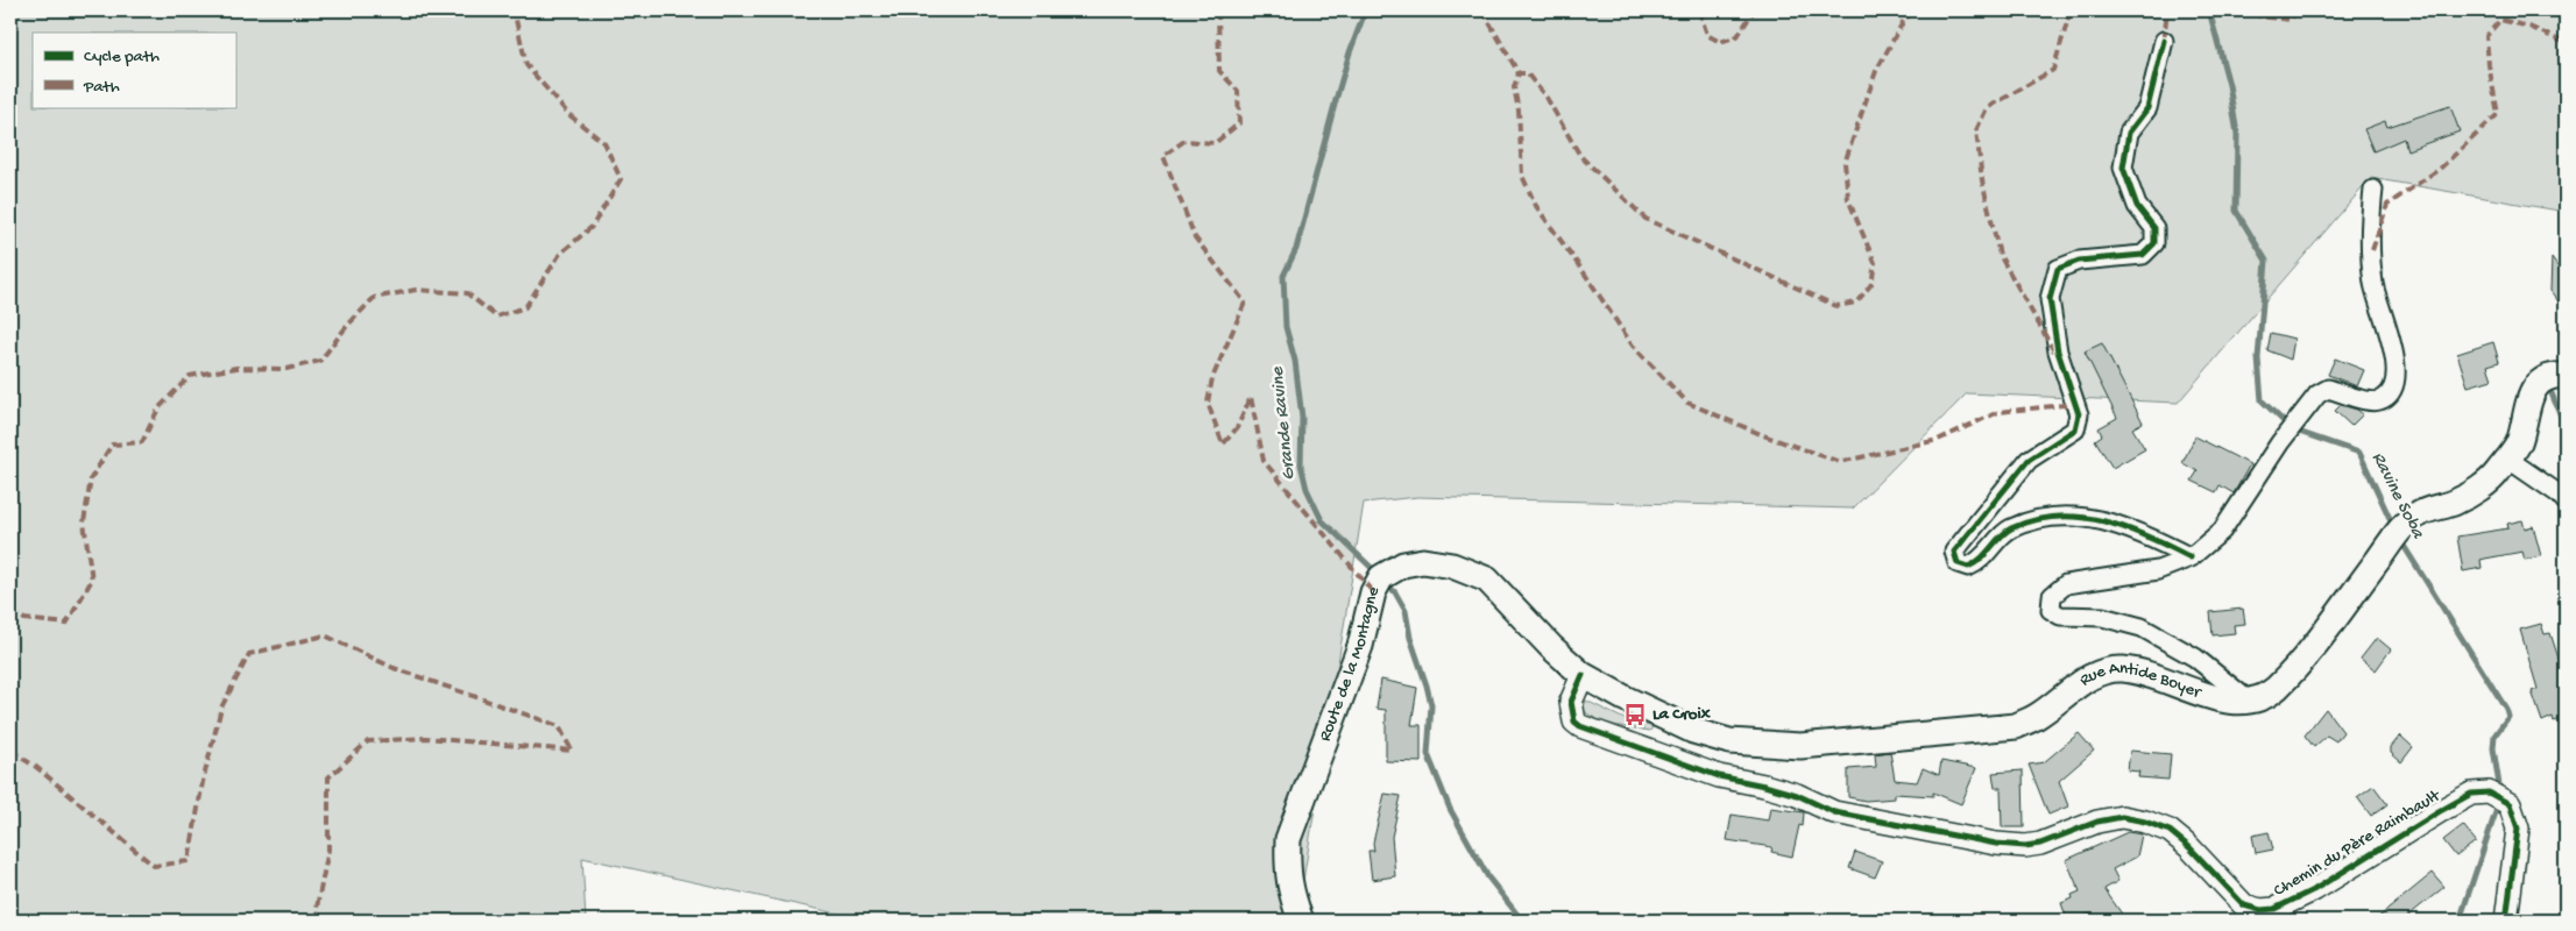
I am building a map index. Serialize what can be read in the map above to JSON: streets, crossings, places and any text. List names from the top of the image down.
{
  "streets": {
    "main road": ["Route de la Montagne", "Rue Antide Boyer"],
    "street": ["Chemin du Père Raimbault"]
  },
  "crossings": [
    ["Route de la Montagne", "Rue Antide Boyer"],
    ["Route de la Montagne", "Chemin du Père Raimbault"],
    ["Rue Antide Boyer", "Chemin du Père Raimbault"]
  ],
  "water": ["Grande Ravine", "Ravine Soba"],
  "places": {
    "bus stop": ["La Croix"]
  },
  "legend": ["Cycle path", "Path"]
}
